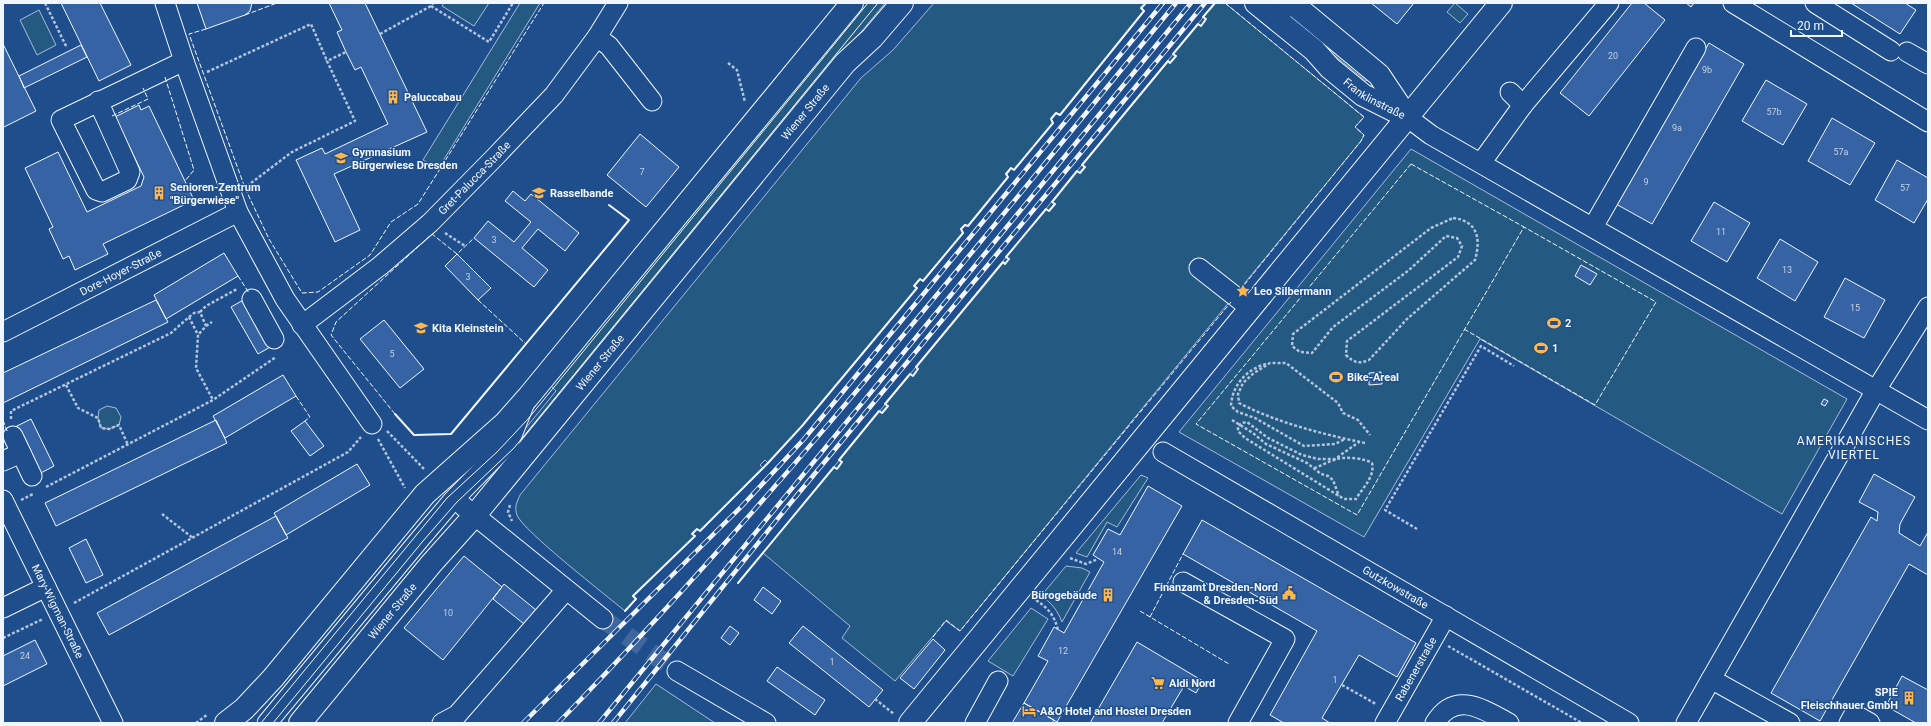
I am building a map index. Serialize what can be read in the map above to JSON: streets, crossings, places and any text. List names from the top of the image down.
{
  "streets": {
    "main road": ["Franklinstraße", "Wiener Straße"],
    "street": [
      "Gret-Palucca-Straße",
      "Dore-Hoyer-Straße",
      "Gutzkowstraße",
      "Mary-Wigman-Straße",
      "Rabenerstraße"
    ]
  },
  "crossings": [
    ["Gutzkowstraße", "Rabenerstraße"]
  ],
  "districts": ["AMERIKANISCHES VIERTEL"],
  "places": {
    "building": [
      "Paluccabau",
      "Senioren-Zentrum \"Bürgerwiese\"",
      "Bürogebäude",
      "SPIE Fleischhauer GmbH"
    ],
    "school or university": ["Gymnasium Bürgerwiese Dresden", "Rasselbande", "Kita Kleinstein"],
    "place": ["Leo Silbermann"],
    "sports": ["2", "1", "Bike-Areal"],
    "public building": ["Finanzamt Dresden-Nord & Dresden-Süd"],
    "supermarket": ["Aldi Nord"],
    "hotel": ["A&O Hotel and Hostel Dresden"]
  },
  "house_numbers": [
    "20",
    "9b",
    "57b",
    "9a",
    "57a",
    "7",
    "9",
    "57",
    "11",
    "3",
    "13",
    "3",
    "15",
    "5",
    "14",
    "10",
    "12",
    "24",
    "1",
    "1"
  ],
  "scale_bar": "20 m"
}
